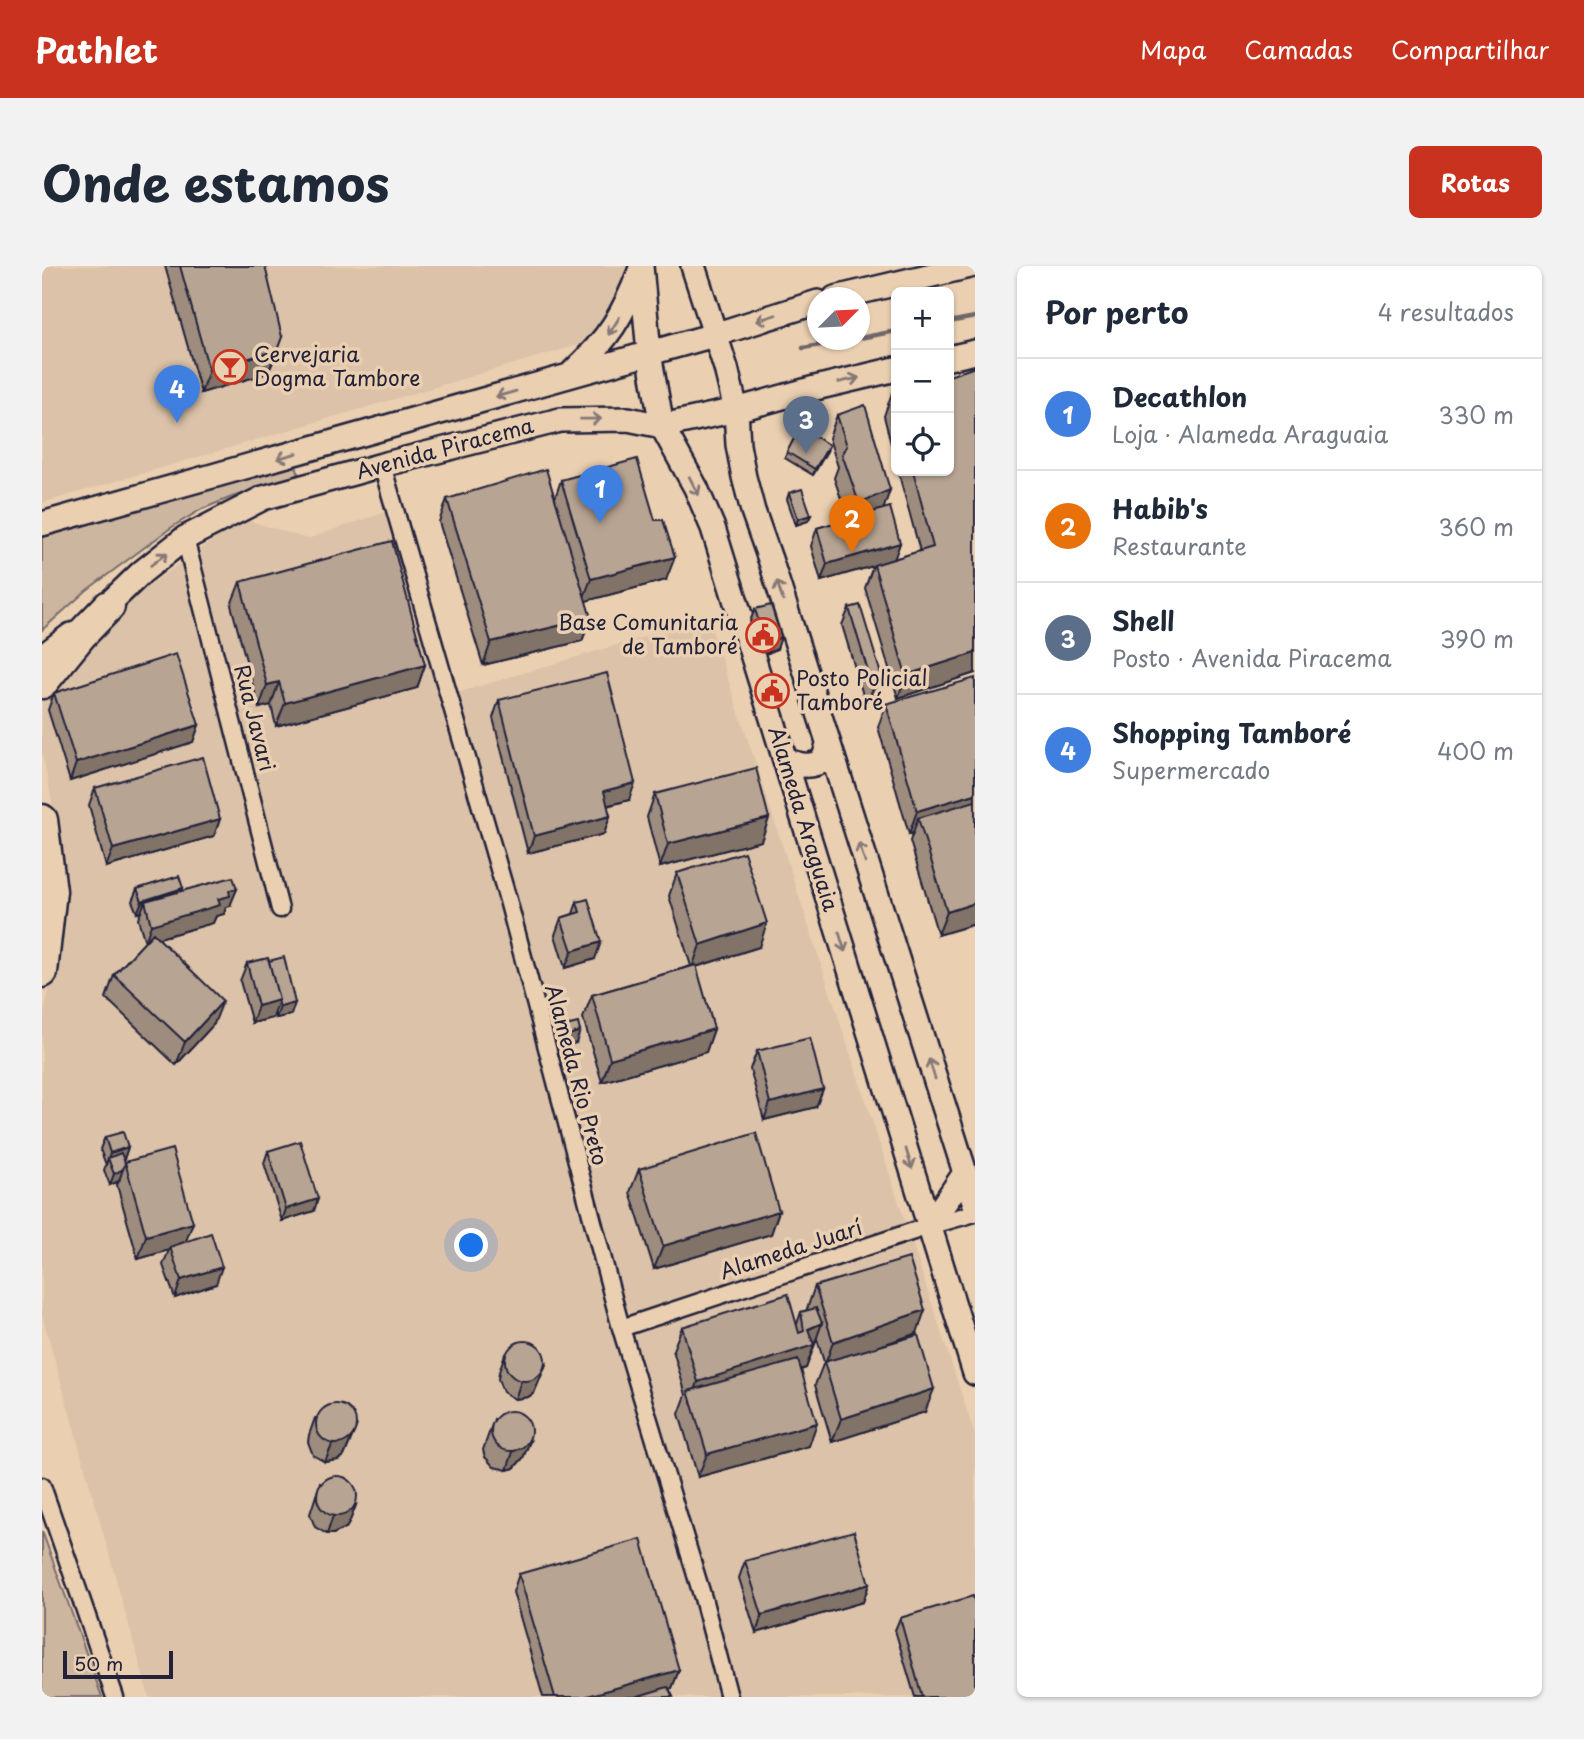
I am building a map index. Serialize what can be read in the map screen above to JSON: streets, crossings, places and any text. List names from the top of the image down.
{
  "streets": {
    "main road": ["Avenida Piracema", "Alameda Araguaia"],
    "street": ["Rua Javari", "Alameda Rio Preto", "Alameda Juarí"]
  },
  "crossings": [
    ["Avenida Piracema", "Rua Javari"],
    ["Avenida Piracema", "Alameda Araguaia"],
    ["Avenida Piracema", "Alameda Rio Preto"],
    ["Alameda Araguaia", "Alameda Juarí"],
    ["Alameda Rio Preto", "Alameda Juarí"]
  ],
  "places": {
    "bar": ["Cervejaria Dogma Tambore"],
    "public building": ["Base Comunitaria de Tamboré", "Posto Policial Tamboré"]
  },
  "scale_bar": "50 m",
  "north": "top right",
  "page": {
    "header": "Pathlet",
    "nav": ["Mapa", "Camadas", "Compartilhar"],
    "title": "Onde estamos",
    "buttons": "Rotas",
    "heading": ["Por perto", "4 resultados"],
    "map_buttons": ["+", "−"],
    "list": [
      {
        "mark": "1",
        "name": "Decathlon",
        "note": "Loja · Alameda Araguaia",
        "value": "330 m"
      },
      {
        "mark": "2",
        "name": "Habib's",
        "note": "Restaurante",
        "value": "360 m"
      },
      {
        "mark": "3",
        "name": "Shell",
        "note": "Posto · Avenida Piracema",
        "value": "390 m"
      },
      {
        "mark": "4",
        "name": "Shopping Tamboré",
        "note": "Supermercado",
        "value": "400 m"
      }
    ],
    "pins": [
      "4",
      "3",
      "1",
      "2"
    ],
    "scale": "50 m"
  }
}
